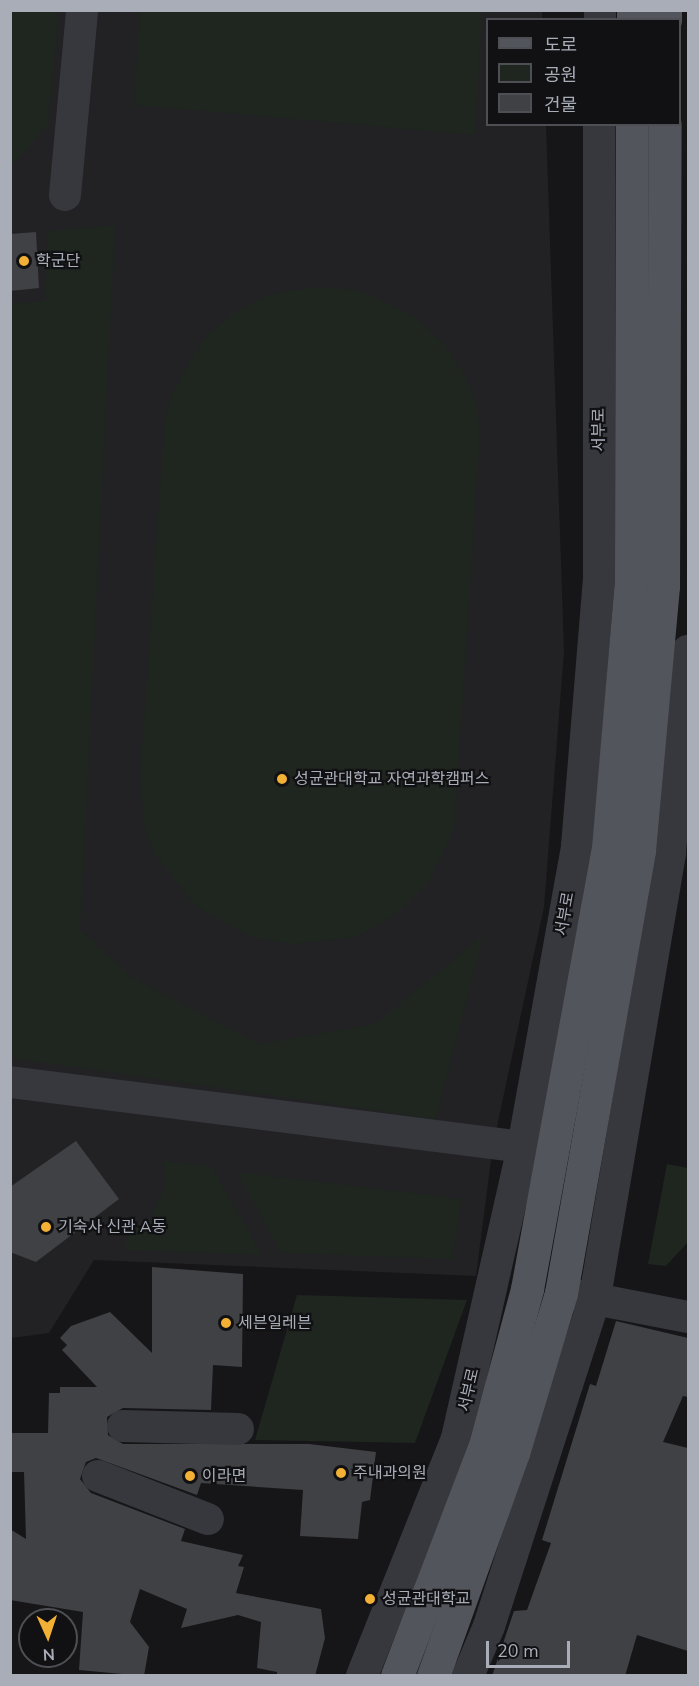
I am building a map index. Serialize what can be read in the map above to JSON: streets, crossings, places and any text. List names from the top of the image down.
{
  "streets": {
    "main road": ["서부로"]
  },
  "places": [
    "학군단",
    "성균관대학교 자연과학캠퍼스",
    "기숙사 신관 A동",
    "세븐일레븐",
    "주내과의원",
    "이라면",
    "성균관대학교"
  ],
  "legend": ["도로", "공원", "건물"],
  "scale_bar": "20 m",
  "north": "bottom"
}
